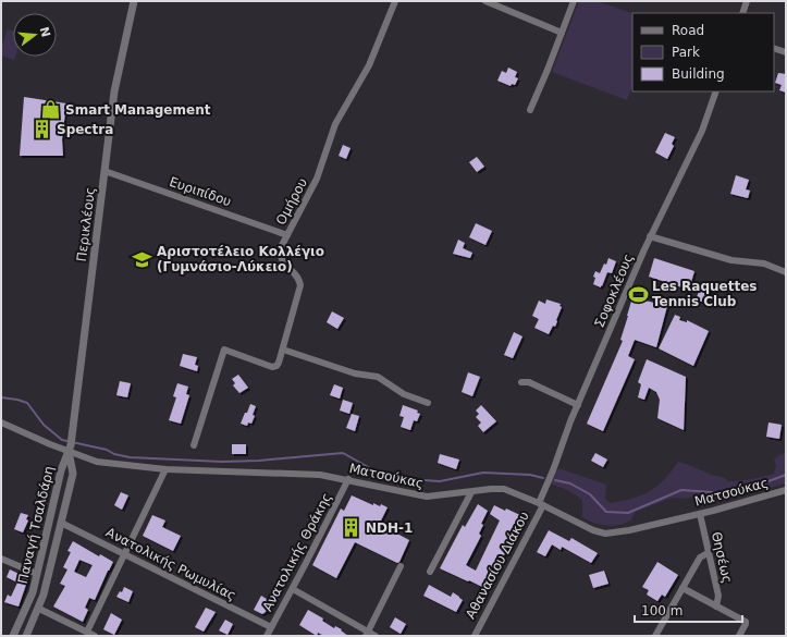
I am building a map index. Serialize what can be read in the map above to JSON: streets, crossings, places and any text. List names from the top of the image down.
{
  "streets": {
    "street": [
      "Ευριπίδου",
      "Ομήρου",
      "Περικλέους",
      "Σοφοκλέους",
      "Ματσούκας",
      "Παναγή Τσαλδάρη",
      "Ανατολικής Θράκης",
      "Θησέως",
      "Ανατολικής Ρωμυλίας",
      "Αθανασίου Διάκου"
    ]
  },
  "crossings": [
    ["Ευριπίδου", "Ομήρου"],
    ["Ευριπίδου", "Περικλέους"],
    ["Περικλέους", "Ματσούκας"],
    ["Περικλέους", "Παναγή Τσαλδάρη"],
    ["Σοφοκλέους", "Ματσούκας"],
    ["Σοφοκλέους", "Αθανασίου Διάκου"],
    ["Ματσούκας", "Παναγή Τσαλδάρη"],
    ["Ματσούκας", "Ανατολικής Θράκης"],
    ["Ματσούκας", "Θησέως"],
    ["Ματσούκας", "Αθανασίου Διάκου"],
    ["Παναγή Τσαλδάρη", "Ανατολικής Ρωμυλίας"],
    ["Ανατολικής Θράκης", "Ανατολικής Ρωμυλίας"]
  ],
  "places": {
    "shop": ["Smart Management"],
    "building": ["Spectra", "NDH-1"],
    "school or university": ["Αριστοτέλειο Κολλέγιο (Γυμνάσιο-Λύκειο)"],
    "sports": ["Les Raquettes Tennis Club"]
  },
  "legend": ["Road", "Park", "Building"],
  "scale_bar": "100 m",
  "north": "right"
}
